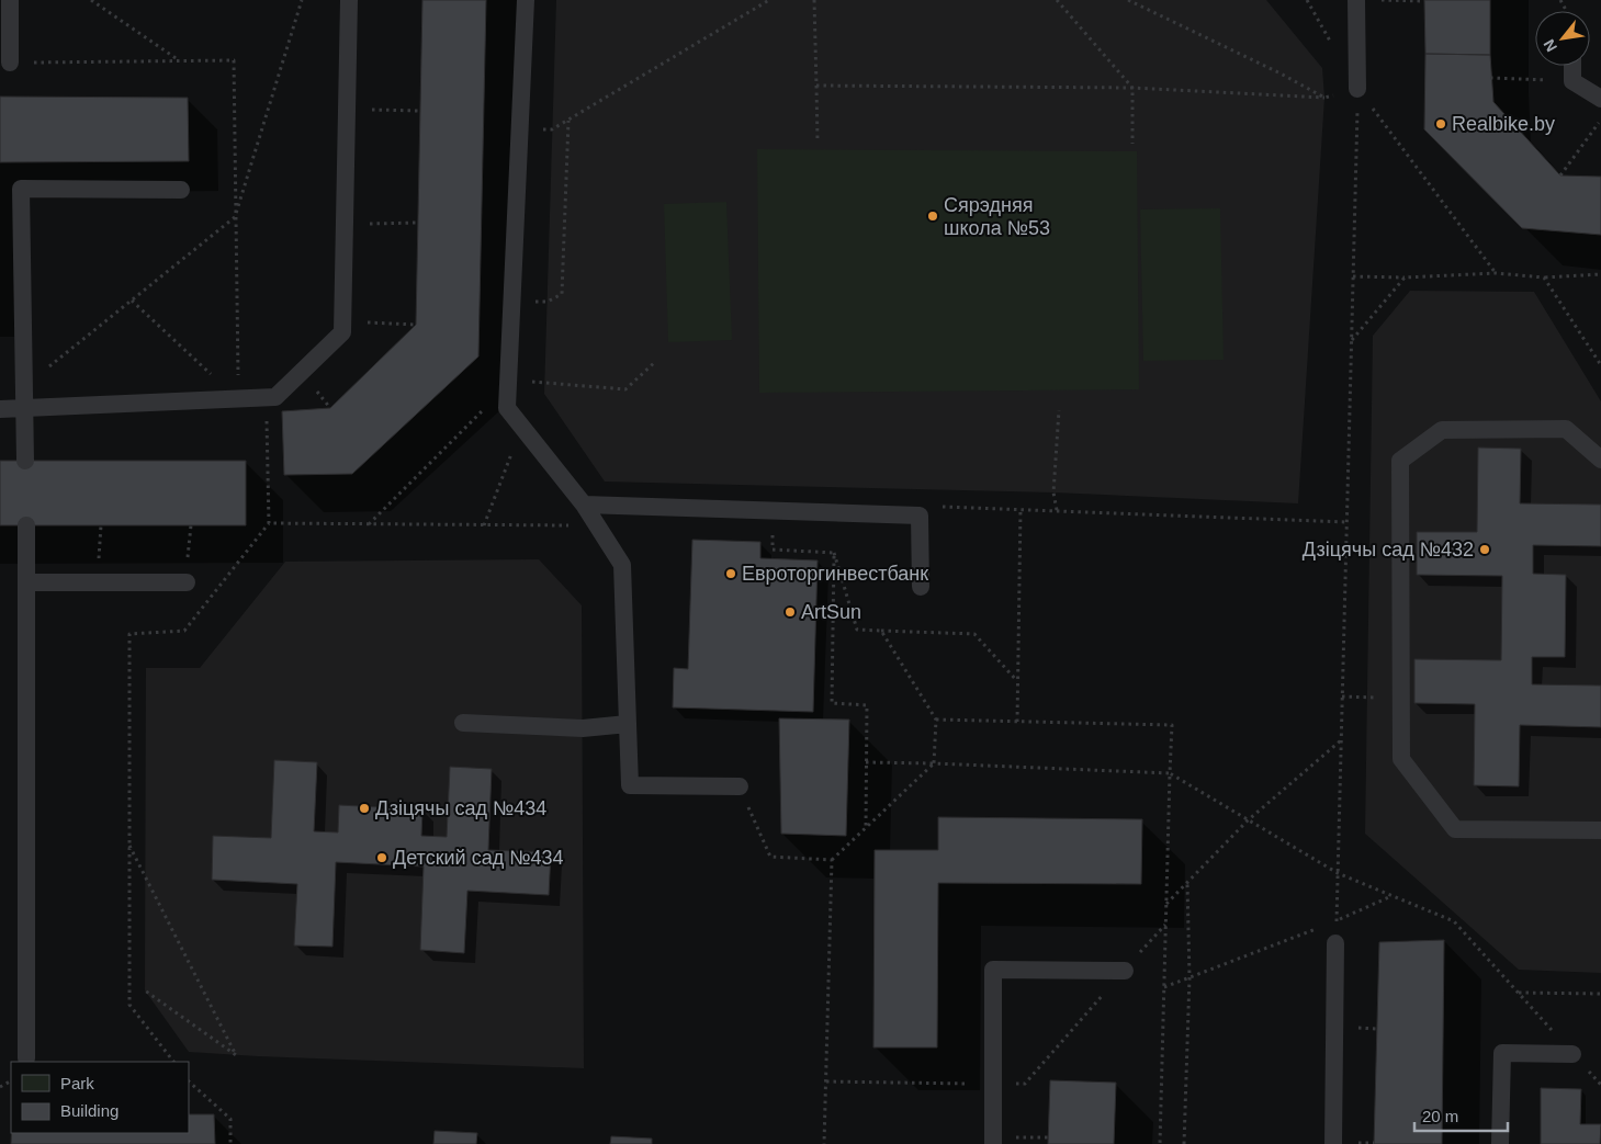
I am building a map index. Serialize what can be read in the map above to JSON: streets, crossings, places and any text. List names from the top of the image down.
{
  "places": [
    "Realbike.by",
    "Сярэдняя школа №53",
    "Дзіцячы сад №432",
    "Евроторгинвестбанк",
    "ArtSun",
    "Дзіцячы сад №434",
    "Детский сад №434"
  ],
  "legend": ["Park", "Building"],
  "scale_bar": "20 m",
  "north": "bottom left"
}
